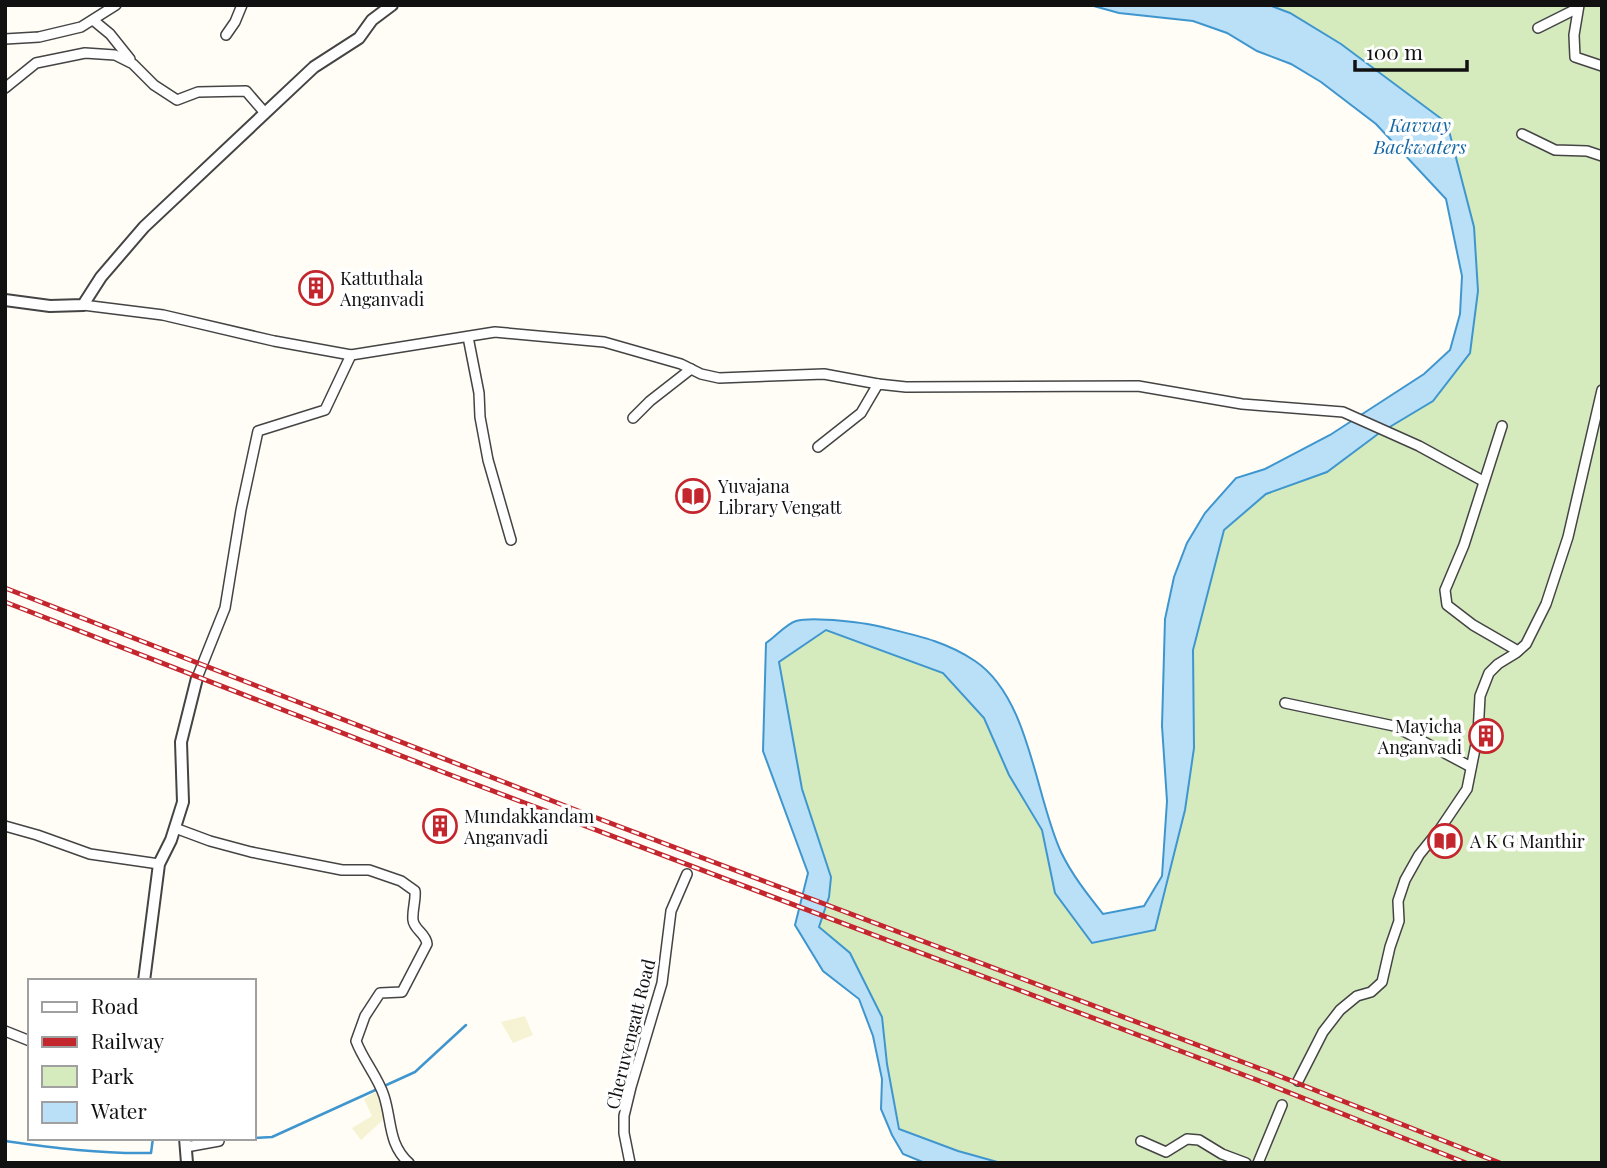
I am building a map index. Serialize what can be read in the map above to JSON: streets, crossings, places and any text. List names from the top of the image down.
{
  "streets": {
    "street": ["Cheruvengatt Road"]
  },
  "water": ["Kavvay Backwaters"],
  "places": {
    "building": ["Kattuthala Anganvadi", "Mayicha Anganvadi", "Mundakkandam Anganvadi"],
    "library": ["Yuvajana Library Vengatt", "A K G Manthir"]
  },
  "legend": [
    "Road",
    "Railway",
    "Park",
    "Water"
  ],
  "scale_bar": "100 m"
}
